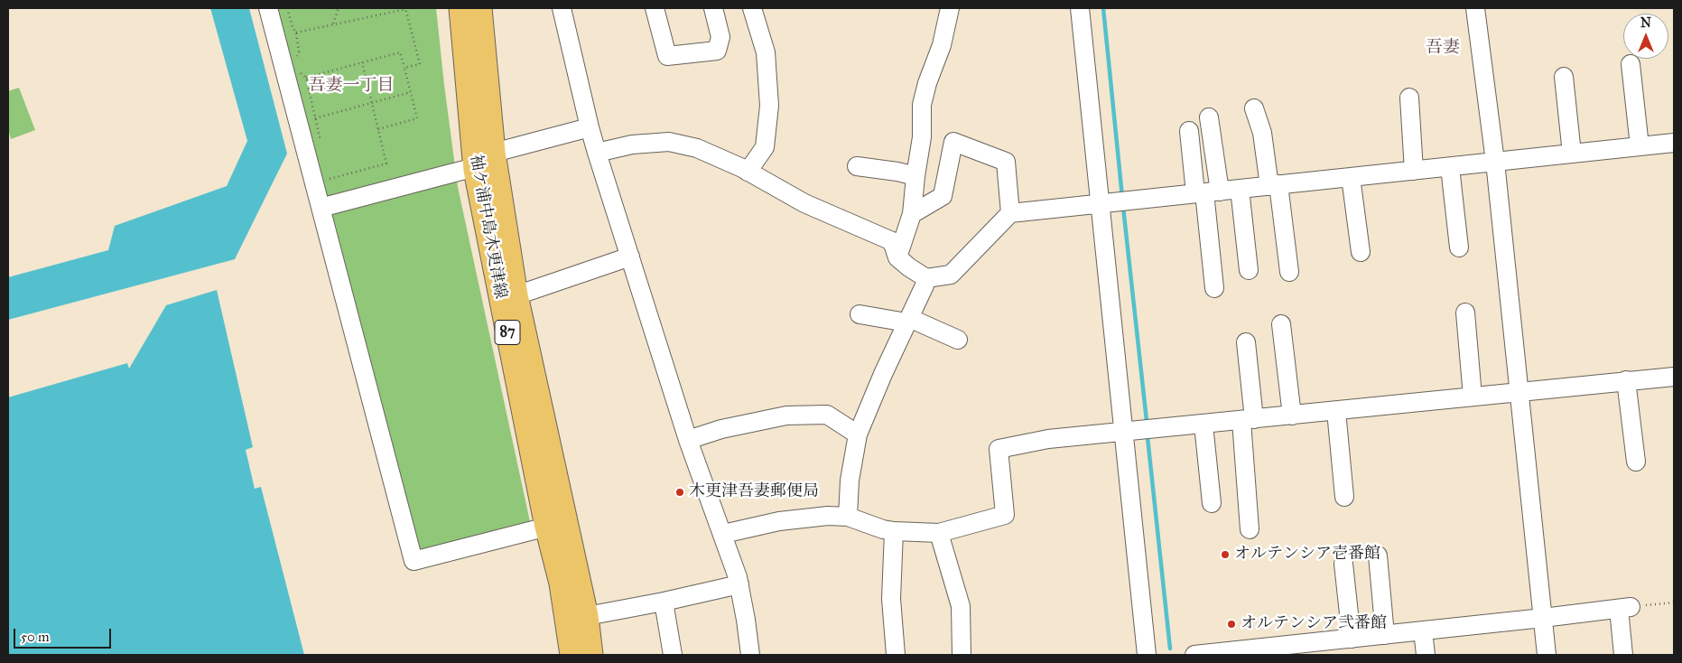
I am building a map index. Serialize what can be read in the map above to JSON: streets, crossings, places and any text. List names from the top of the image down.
{
  "streets": {
    "main road": ["袖ケ浦中島木更津線", "87"]
  },
  "districts": ["吾妻", "吾妻一丁目"],
  "places": ["木更津吾妻郵便局", "オルテンシア壱番館", "オルテンシア弐番館"],
  "scale_bar": "50 m",
  "north": "top"
}
